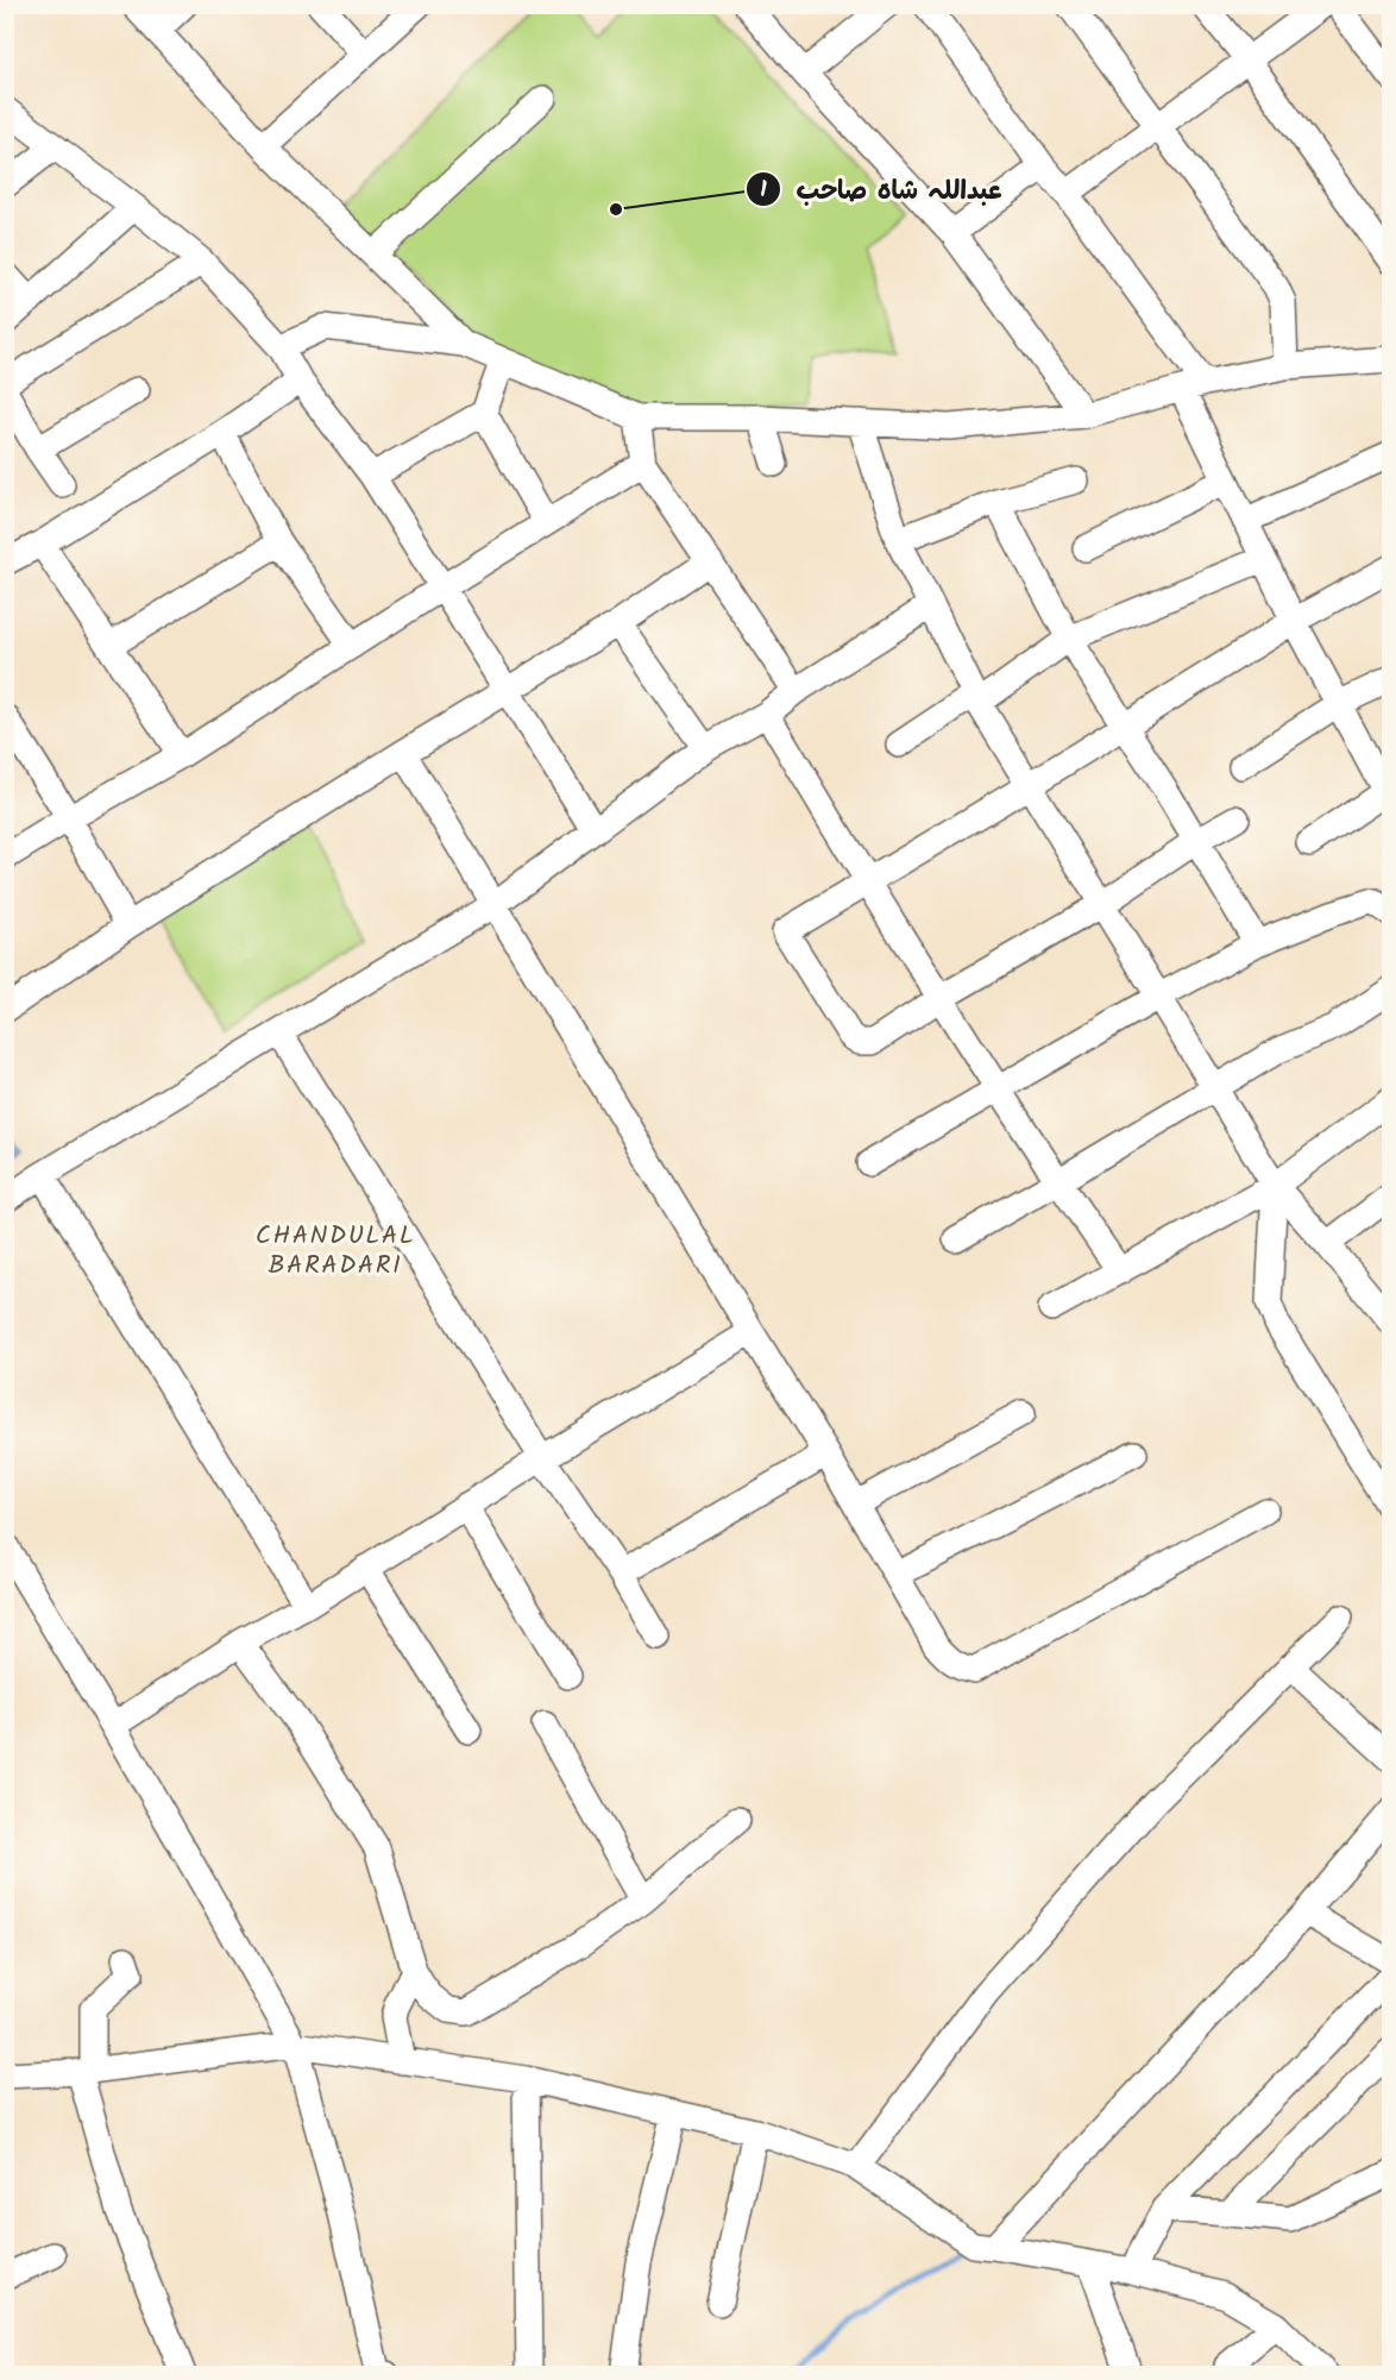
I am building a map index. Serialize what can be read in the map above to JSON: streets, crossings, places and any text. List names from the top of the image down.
{
  "districts": ["CHANDULAL BARADARI"],
  "places": ["عبداللہ شاہ صاحب"]
}
